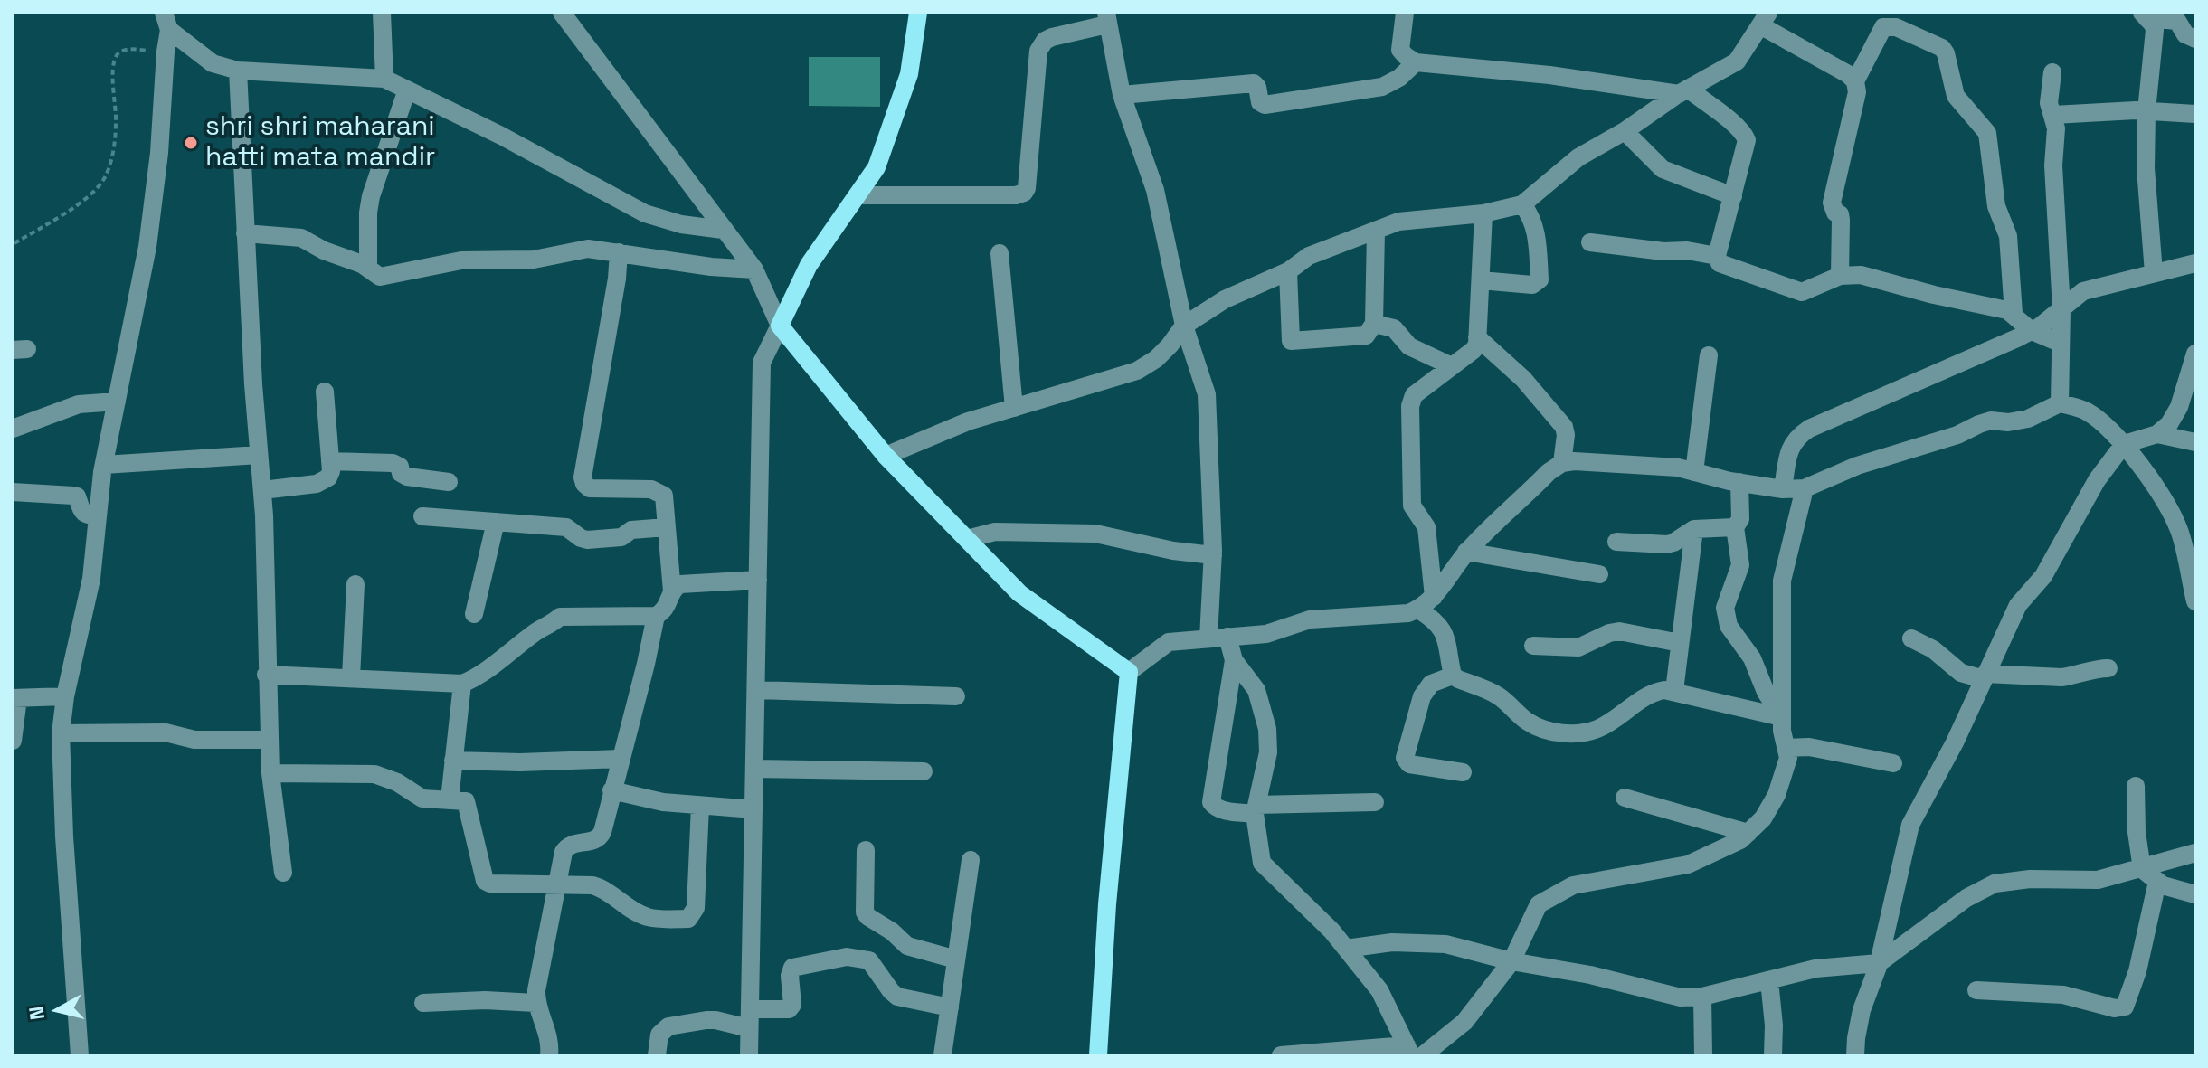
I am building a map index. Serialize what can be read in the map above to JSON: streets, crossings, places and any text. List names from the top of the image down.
{
  "places": ["shri shri maharani hatti mata mandir"],
  "north": "left"
}
